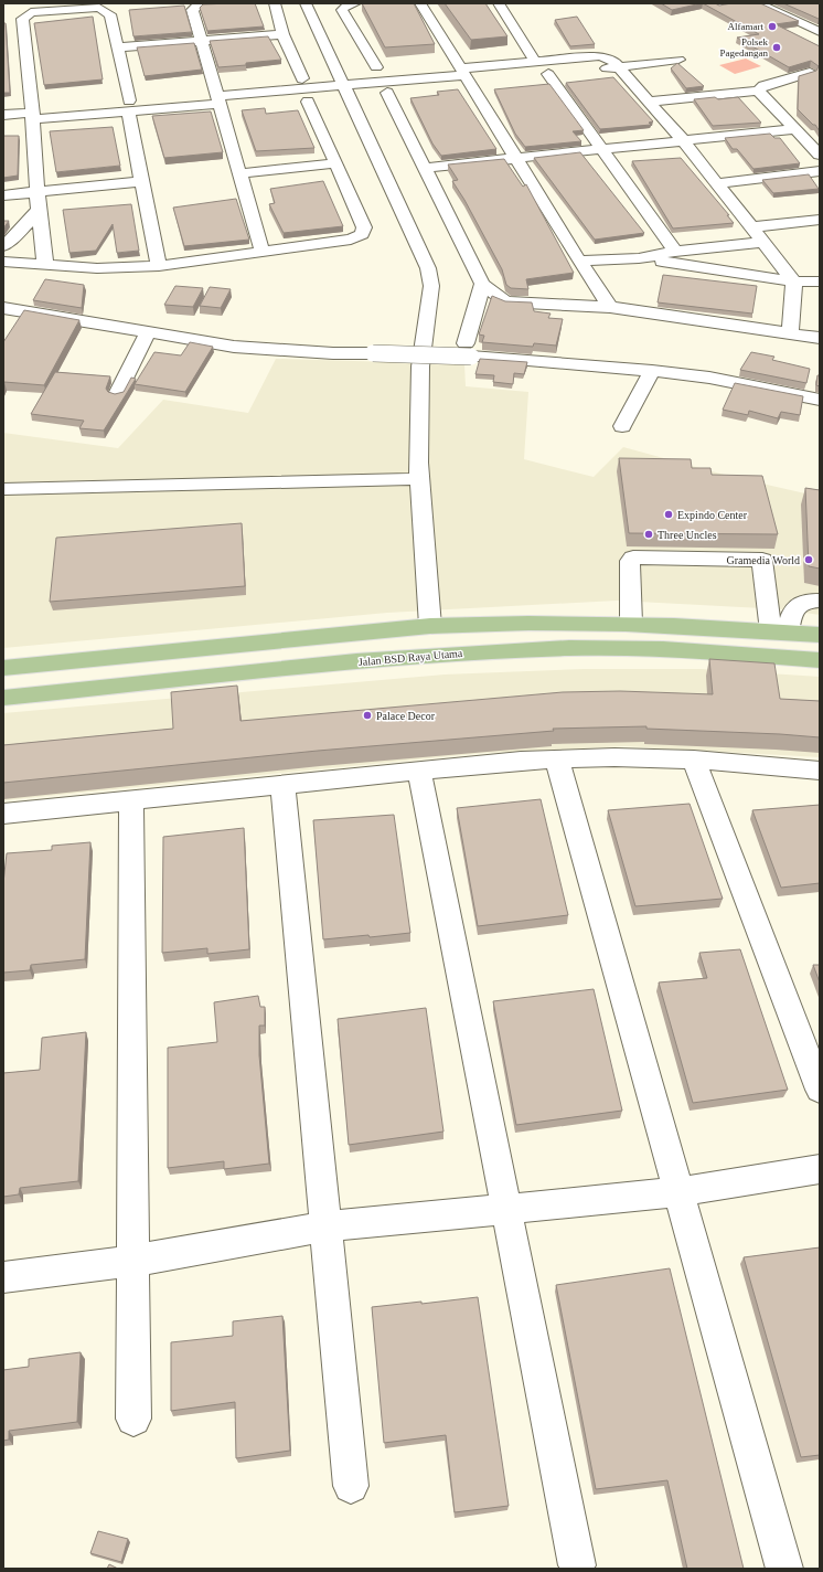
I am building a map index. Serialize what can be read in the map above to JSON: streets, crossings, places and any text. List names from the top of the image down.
{
  "streets": {
    "main road": ["Jalan BSD Raya Utama"]
  },
  "places": [
    "Alfamart",
    "Polsek Pagedangan",
    "Expindo Center",
    "Three Uncles",
    "Gramedia World",
    "Palace Decor"
  ]
}
